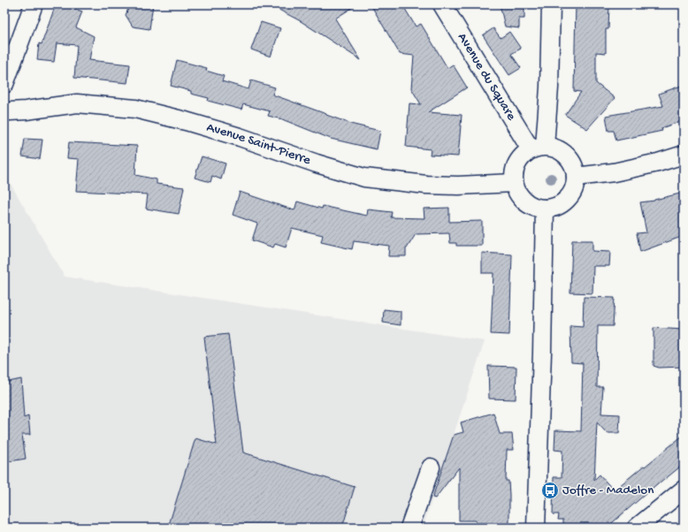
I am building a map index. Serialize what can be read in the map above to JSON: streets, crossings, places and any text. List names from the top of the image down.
{
  "streets": {
    "street": ["Avenue du Square", "Avenue Saint-Pierre"]
  },
  "crossings": [
    ["Avenue du Square", "Avenue Saint-Pierre"]
  ],
  "places": {
    "bus stop": ["Joffre - Madelon"]
  }
}
